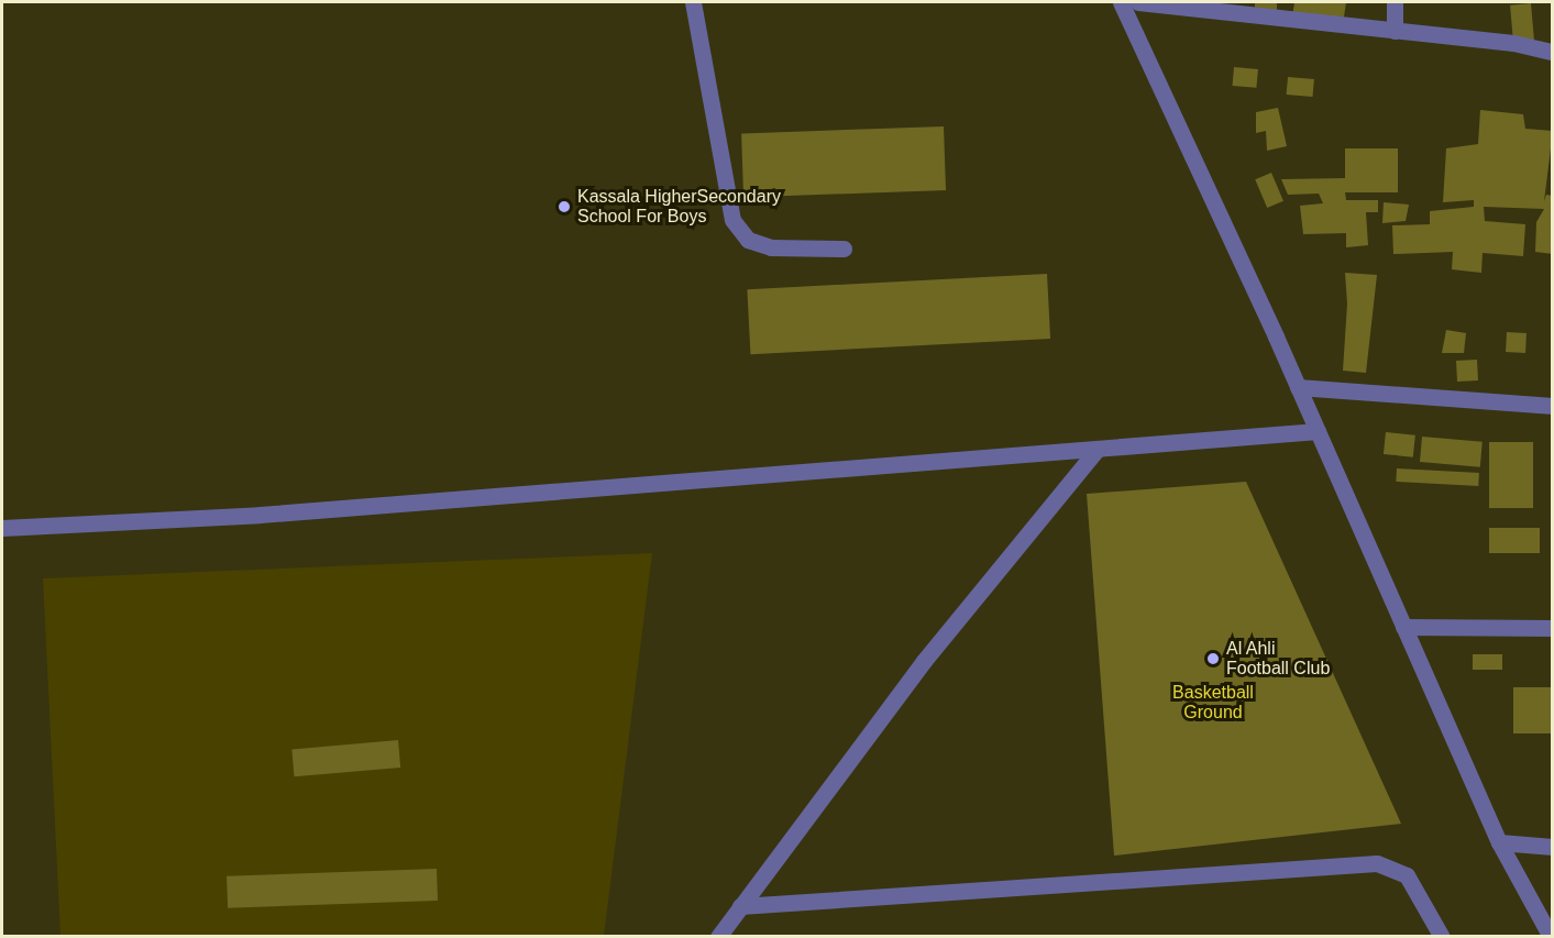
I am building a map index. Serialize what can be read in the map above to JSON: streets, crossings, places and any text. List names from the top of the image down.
{
  "parks": ["Basketball Ground"],
  "places": ["Kassala HigherSecondary School For Boys", "Al Ahli Football Club"]
}
